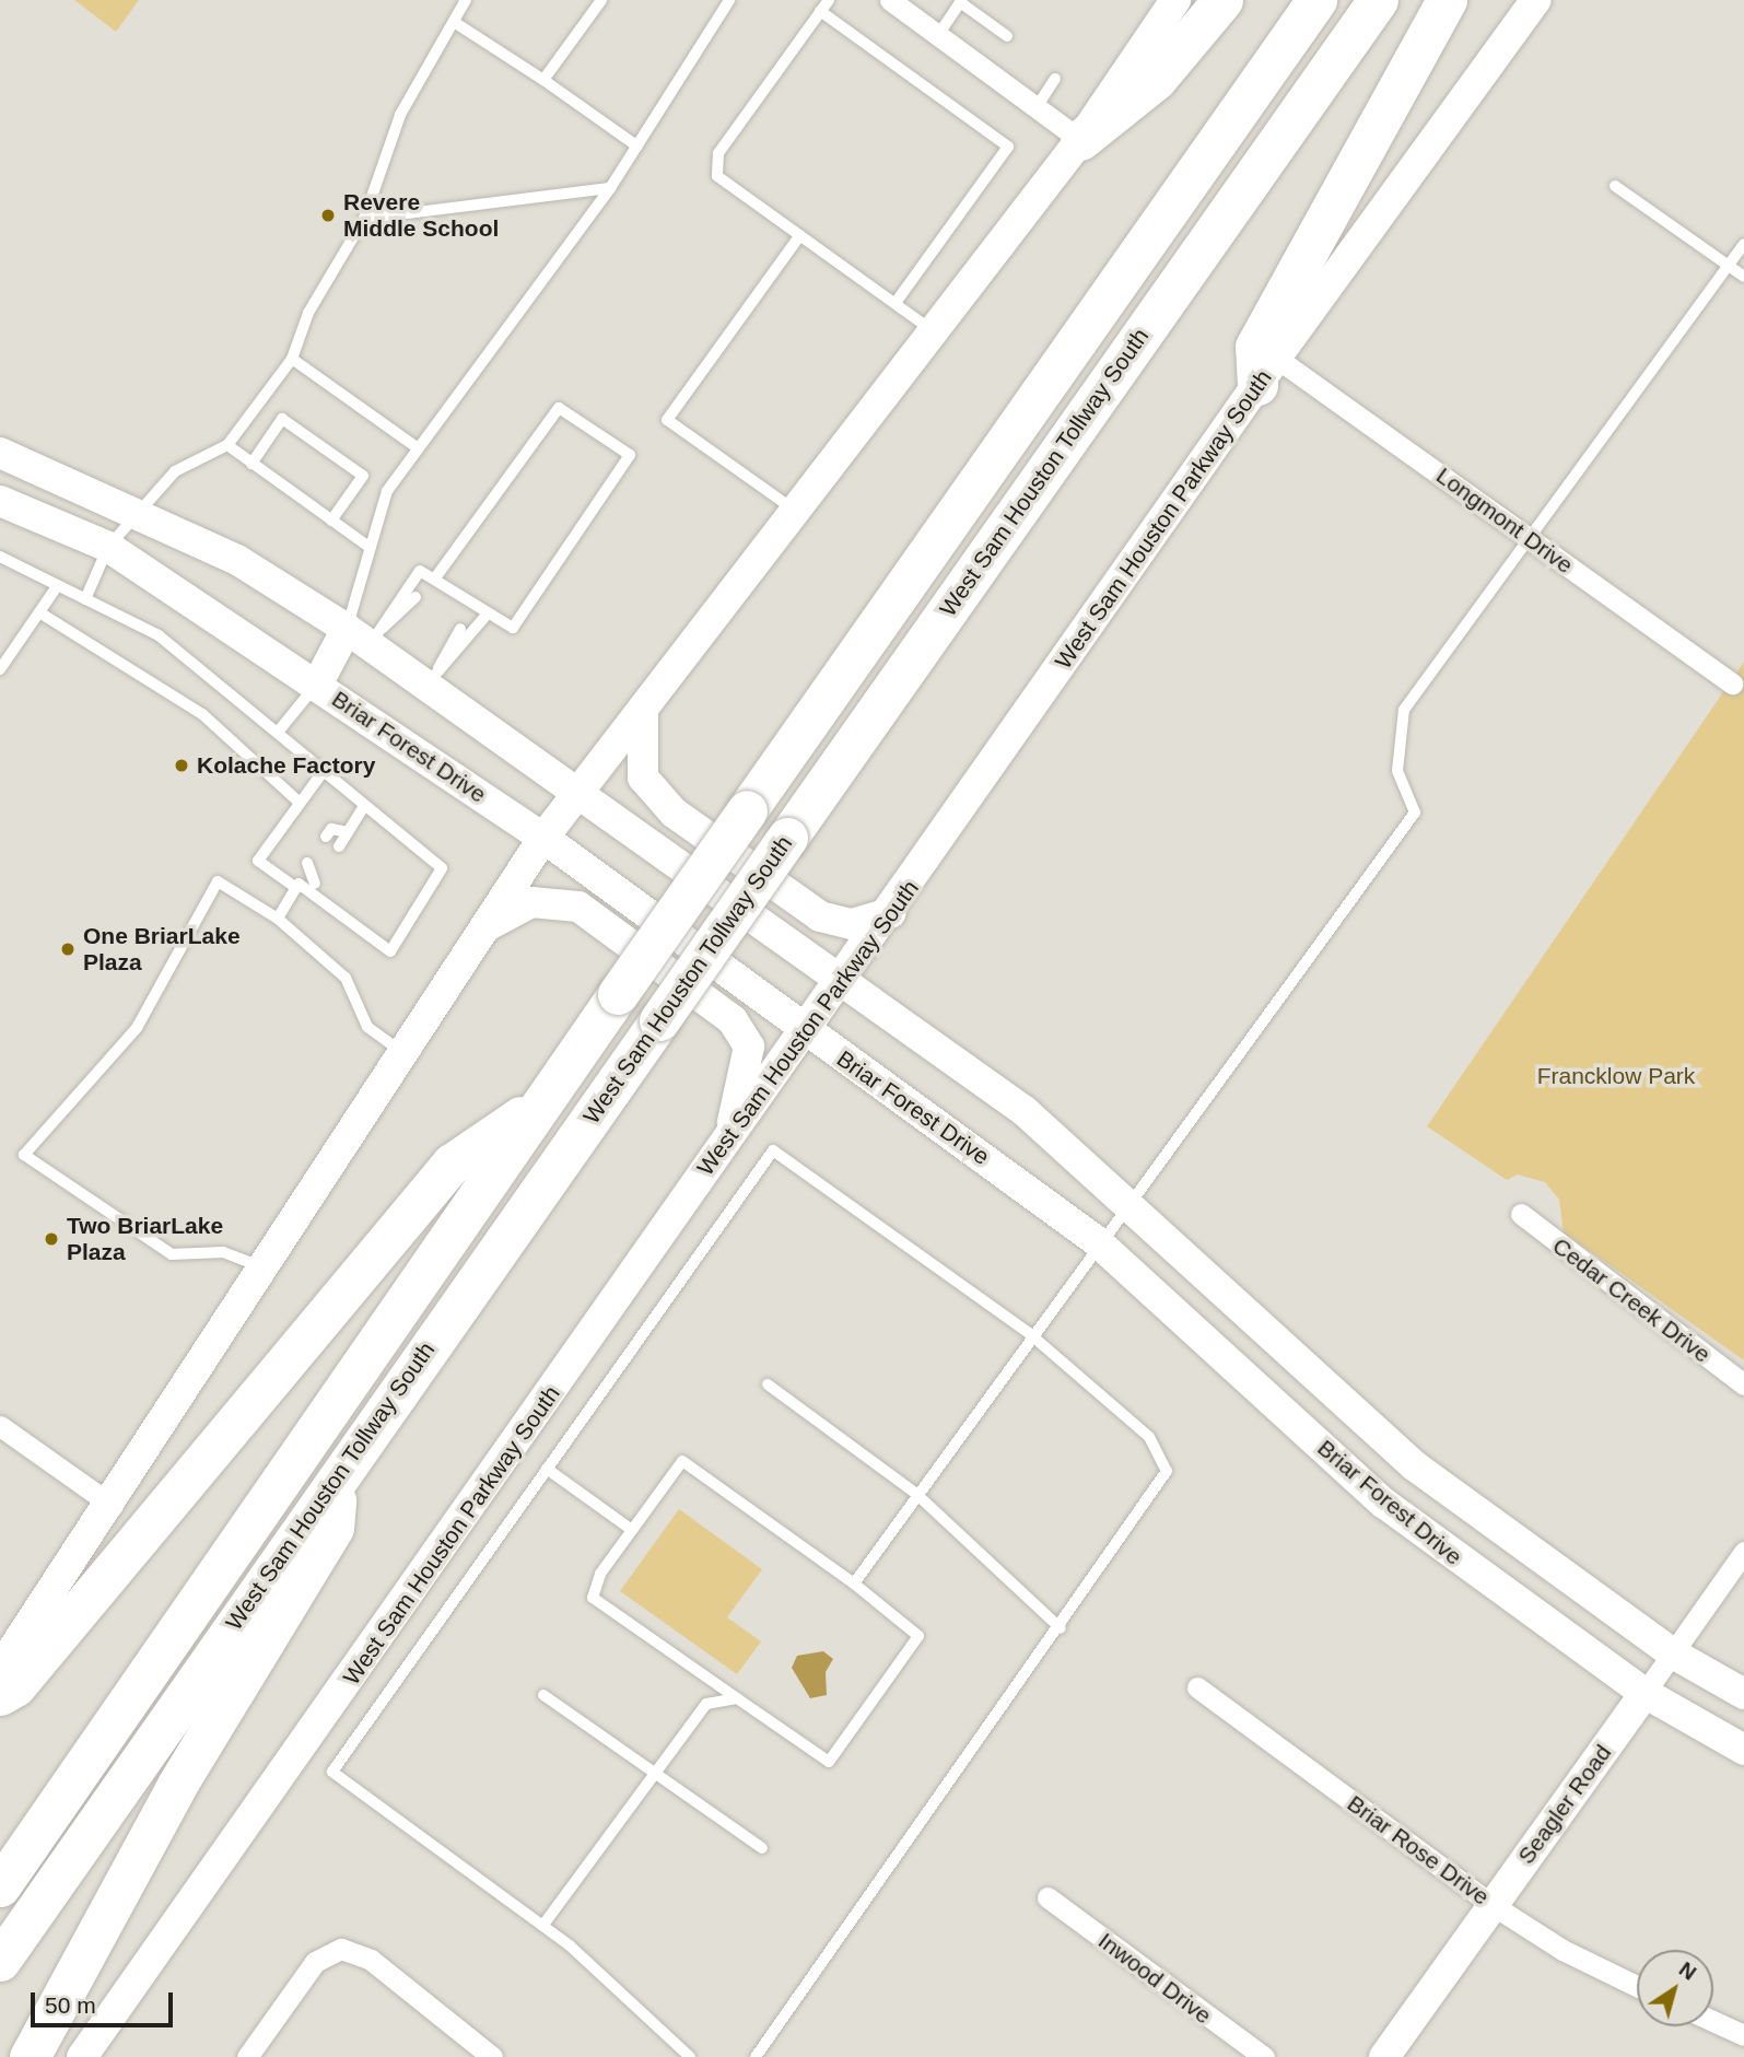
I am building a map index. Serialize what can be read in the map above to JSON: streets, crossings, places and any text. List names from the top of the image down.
{
  "streets": {
    "highway": ["West Sam Houston Tollway South"],
    "main road": ["West Sam Houston Parkway South", "Briar Forest Drive", "Seagler Road"],
    "street": [
      "Longmont Drive",
      "Cedar Creek Drive",
      "Briar Rose Drive",
      "Inwood Drive"
    ]
  },
  "crossings": [
    ["West Sam Houston Parkway South", "Longmont Drive"],
    ["West Sam Houston Parkway South", "Briar Forest Drive"],
    ["Briar Forest Drive", "Seagler Road"],
    ["Seagler Road", "Briar Rose Drive"]
  ],
  "parks": ["Francklow Park"],
  "places": [
    "Revere Middle School",
    "Kolache Factory",
    "One BriarLake Plaza",
    "Two BriarLake Plaza"
  ],
  "scale_bar": "50 m",
  "north": "top right"
}
